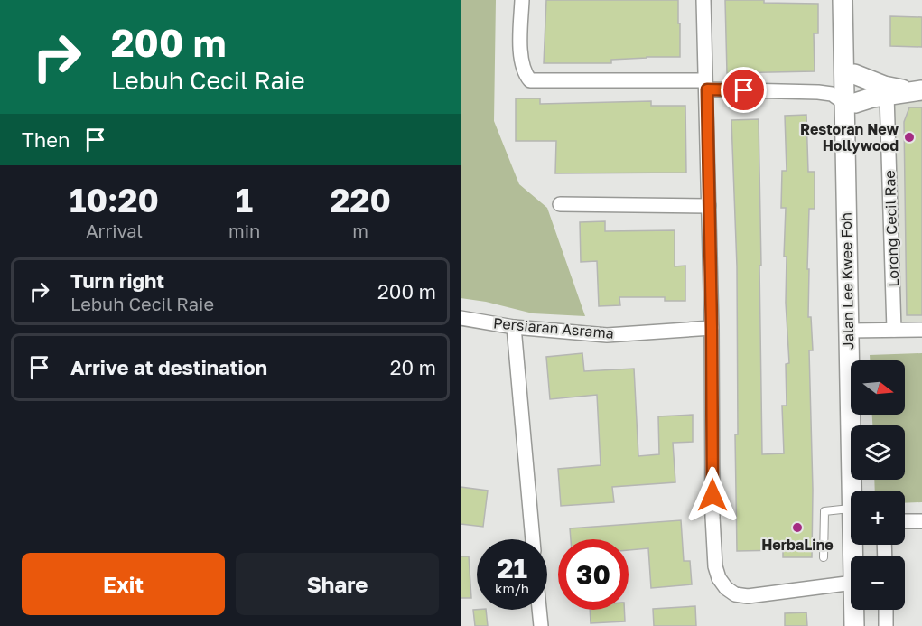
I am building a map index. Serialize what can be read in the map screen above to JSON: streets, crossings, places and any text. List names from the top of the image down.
{
  "streets": {
    "main road": ["Jalan Lee Kwee Foh"],
    "street": ["Lorong Cecil Rae", "Persiaran Asrama"]
  },
  "places": ["Restoran New Hollywood", "HerbaLine"],
  "north": "right",
  "page": {
    "turn": ["200 m", "Lebuh Cecil Raie"],
    "then": "Then",
    "eta": [
      "10:20",
      "Arrival",
      "1",
      "min",
      "220",
      "m"
    ],
    "list": [
      {
        "name": "Turn right",
        "note": "Lebuh Cecil Raie",
        "value": "200 m"
      },
      {
        "name": "Arrive at destination",
        "value": "20 m"
      }
    ],
    "map_buttons": ["+", "−"],
    "speed": "21 km/h",
    "limit": "30",
    "buttons": ["Exit", "Share"]
  }
}
